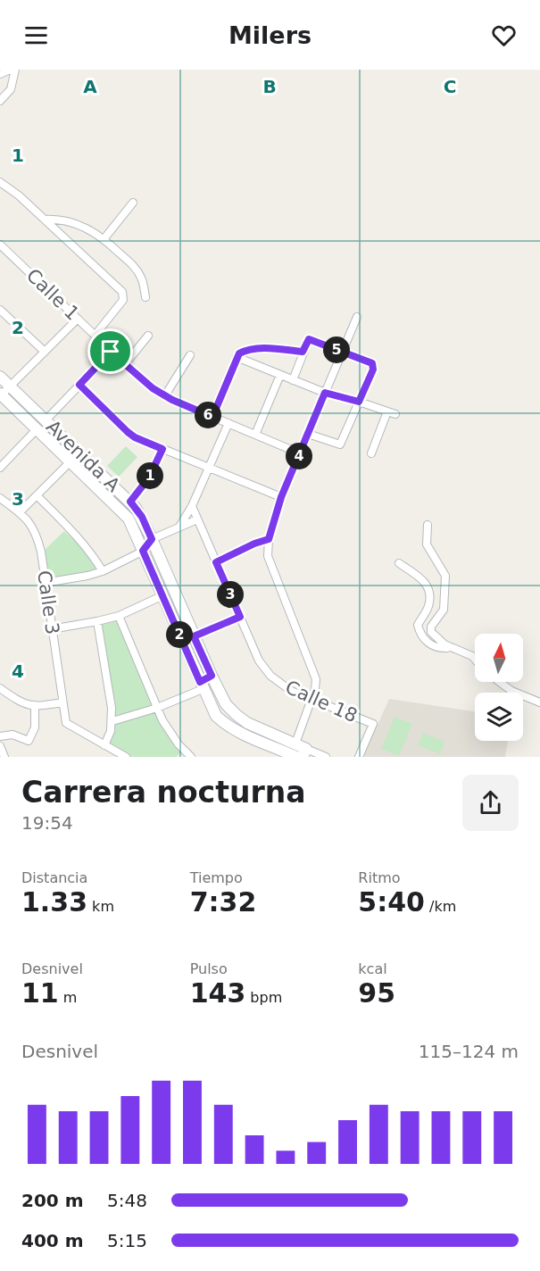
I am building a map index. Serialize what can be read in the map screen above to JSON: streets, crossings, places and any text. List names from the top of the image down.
{
  "streets": {
    "main road": ["Avenida A"],
    "street": ["Calle 1", "Calle 3", "Calle 18"]
  },
  "north": "top",
  "page": {
    "header": "Milers",
    "pins": [
      "5",
      "6",
      "4",
      "1",
      "3",
      "2"
    ],
    "heading": ["Carrera nocturna", "19:54"],
    "stats": [
      ["Distancia", "1.33 km"],
      ["Tiempo", "7:32"],
      ["Ritmo", "5:40 /km"],
      ["Desnivel", "11 m"],
      ["Pulso", "143 bpm"],
      ["kcal", "95"]
    ],
    "chart": ["Desnivel", "115–124 m"],
    "list": [
      {
        "name": "200 m",
        "note": "5:48"
      },
      {
        "name": "400 m",
        "note": "5:15"
      }
    ]
  },
  "grid": {
    "columns": ["A", "B", "C"],
    "rows": [
      "1",
      "2",
      "3",
      "4"
    ]
  }
}
